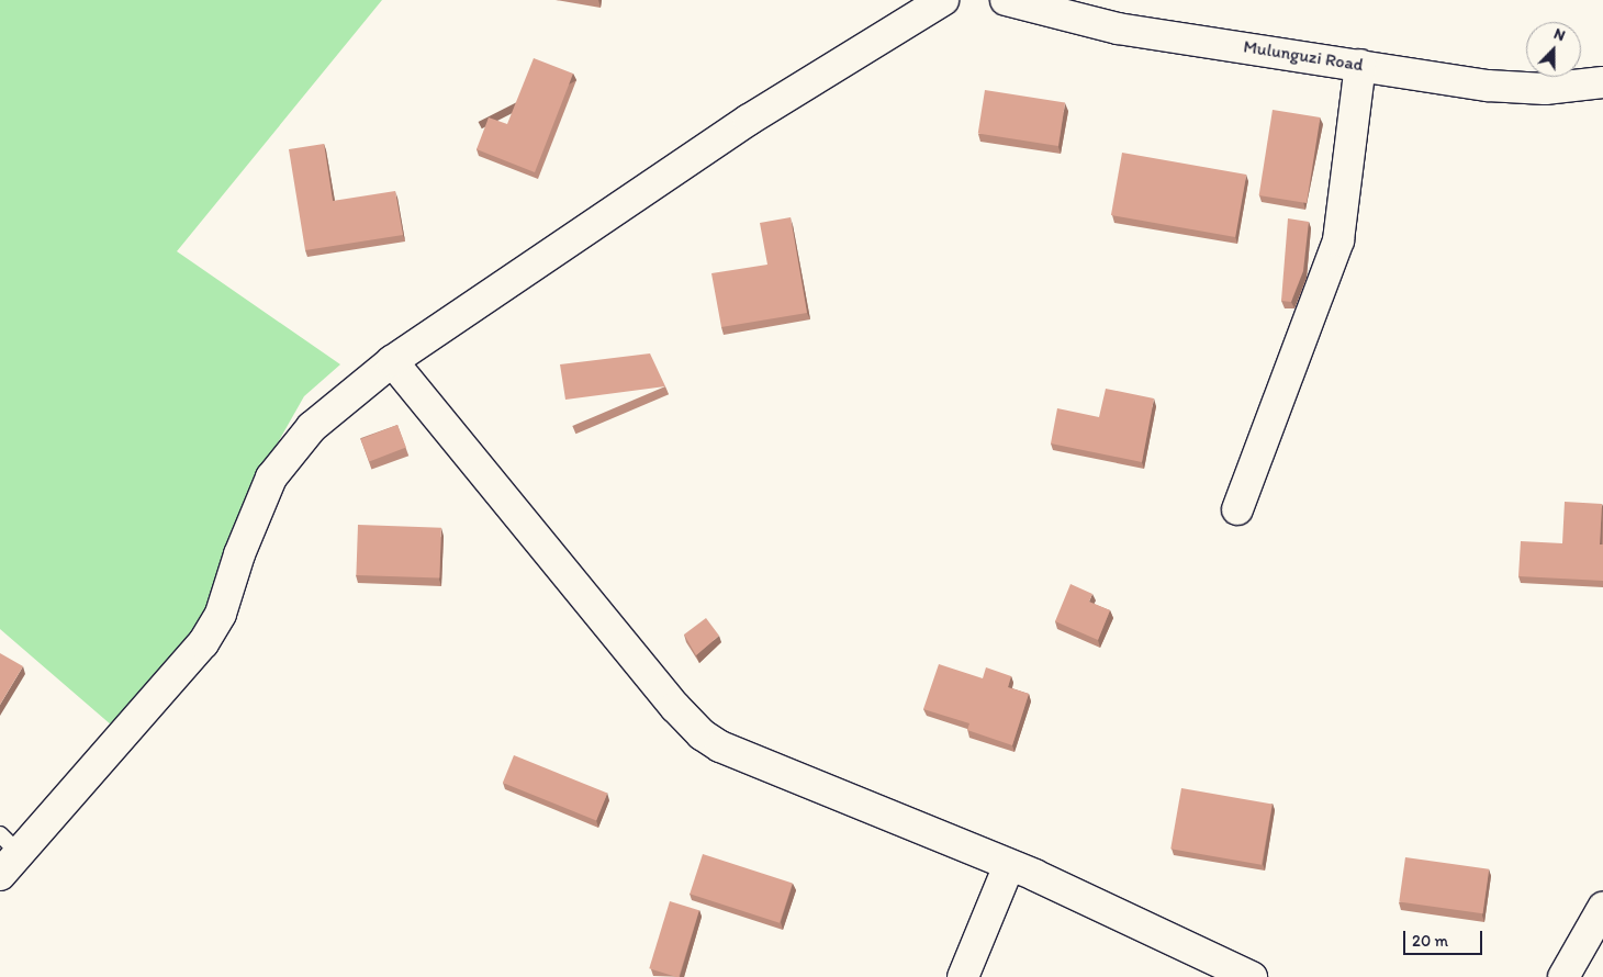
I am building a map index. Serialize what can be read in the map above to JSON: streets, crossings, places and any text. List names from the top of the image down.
{
  "streets": {
    "street": ["Mulunguzi Road"]
  },
  "scale_bar": "20 m",
  "north": "top"
}
